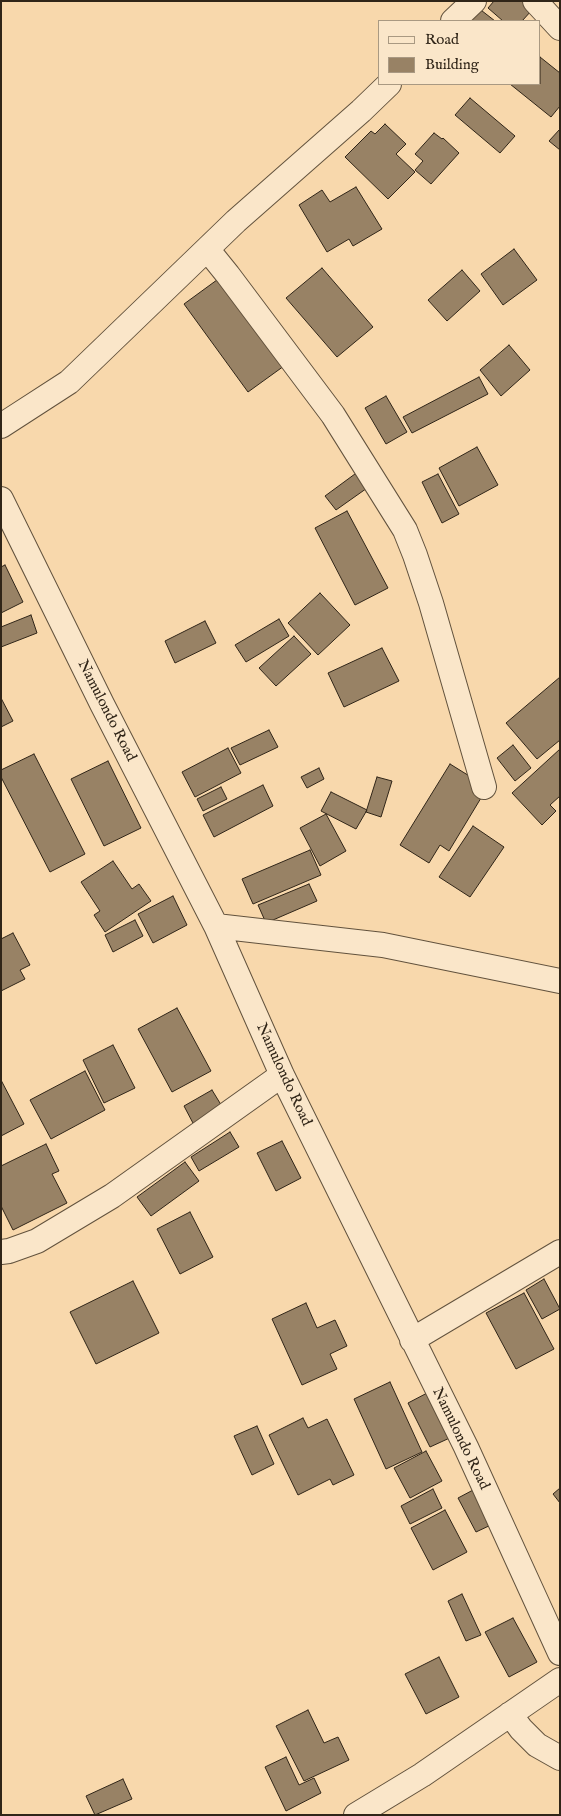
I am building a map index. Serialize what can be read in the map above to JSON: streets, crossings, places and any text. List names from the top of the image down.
{
  "streets": {
    "street": ["Namulondo Road"]
  },
  "legend": ["Road", "Building"]
}
